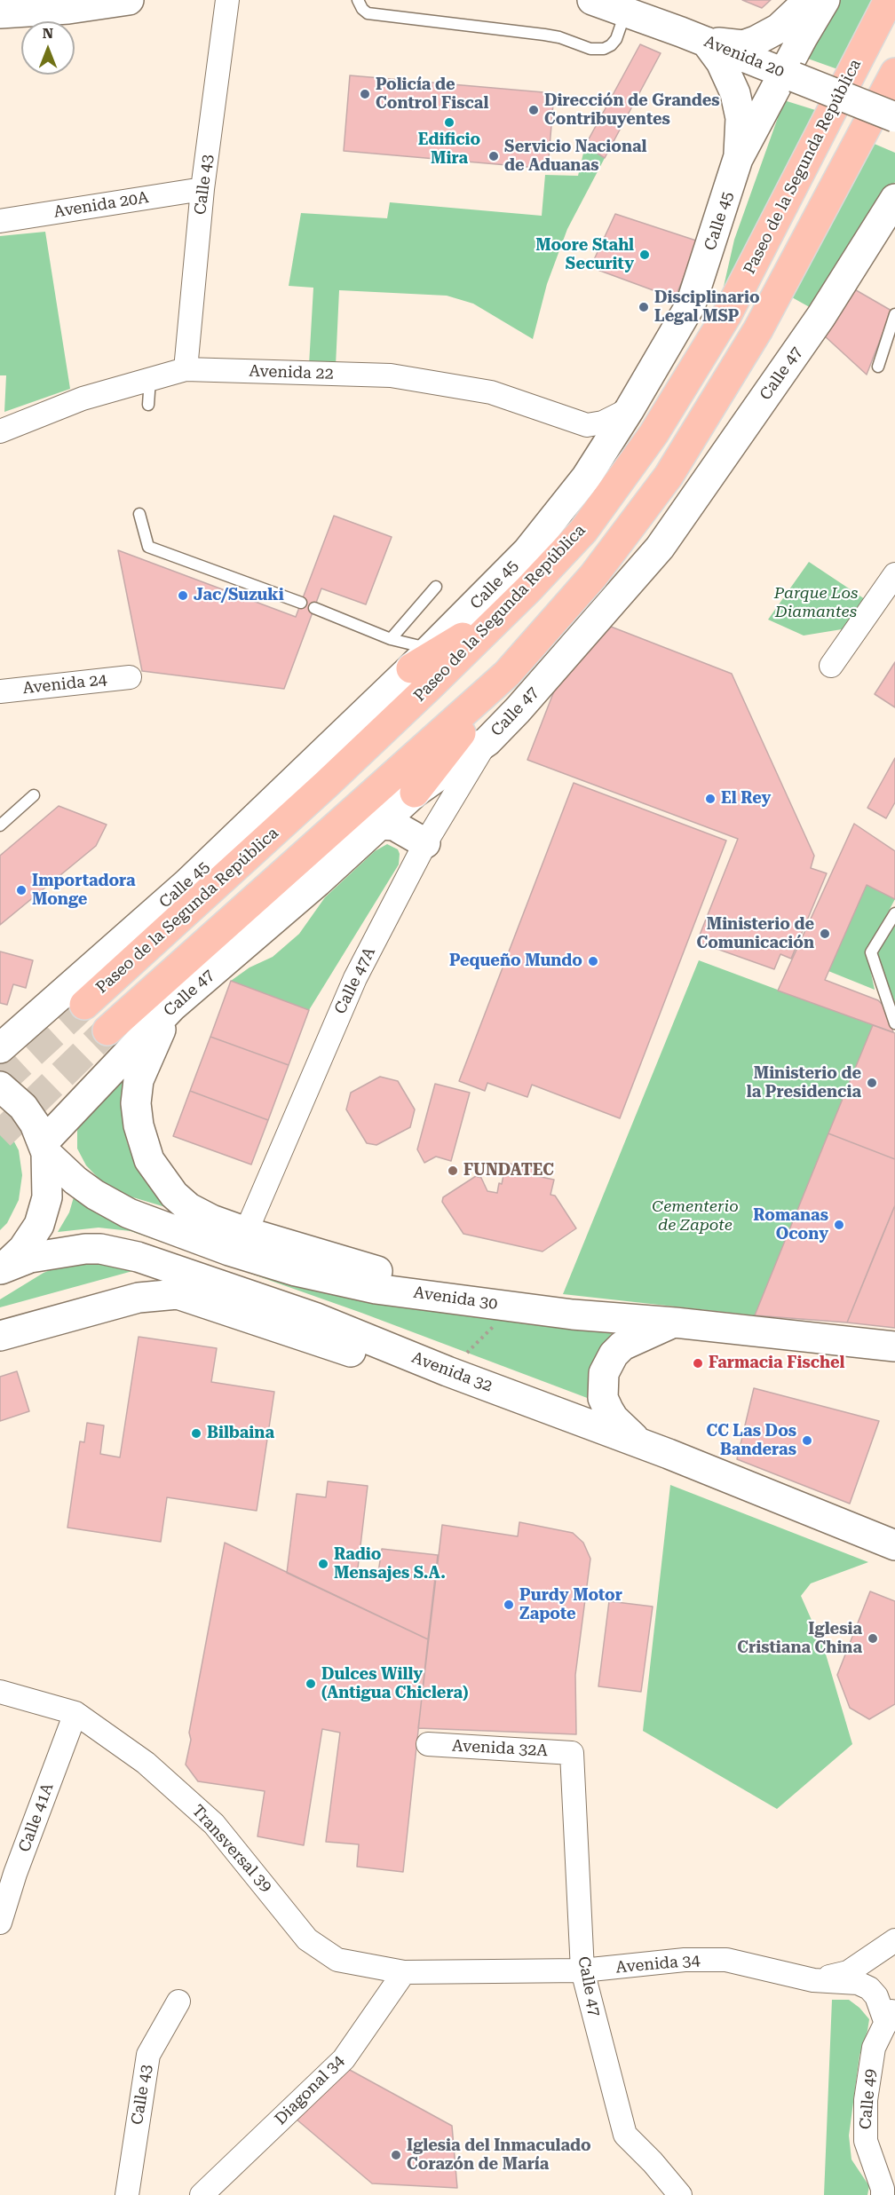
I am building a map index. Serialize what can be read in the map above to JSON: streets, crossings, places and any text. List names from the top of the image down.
{
  "streets": {
    "highway": ["Paseo de la Segunda República"],
    "main road": [
      "Avenida 20",
      "Calle 45",
      "Calle 47",
      "Avenida 30",
      "Avenida 32"
    ],
    "street": [
      "Calle 43",
      "Avenida 20A",
      "Avenida 22",
      "Avenida 24",
      "Calle 47A",
      "Avenida 32A",
      "Calle 41A",
      "Transversal 39",
      "Avenida 34",
      "Diagonal 34",
      "Calle 49"
    ]
  },
  "crossings": [
    ["Avenida 20", "Calle 45"],
    ["Calle 43", "Avenida 20A"],
    ["Calle 43", "Avenida 22"],
    ["Calle 47", "Calle 47A"],
    ["Calle 47", "Avenida 30"],
    ["Calle 47", "Avenida 32A"],
    ["Calle 47", "Avenida 34"],
    ["Calle 41A", "Transversal 39"],
    ["Transversal 39", "Avenida 34"],
    ["Transversal 39", "Diagonal 34"],
    ["Avenida 34", "Diagonal 34"],
    ["Avenida 34", "Calle 49"]
  ],
  "parks": ["Parque Los Diamantes", "Cementerio de Zapote"],
  "places": [
    "Policía de Control Fiscal",
    "Dirección de Grandes Contribuyentes",
    "Edificio Mira",
    "Servicio Nacional de Aduanas",
    "Moore Stahl Security",
    "Disciplinario Legal MSP",
    "Jac/Suzuki",
    "El Rey",
    "Importadora Monge",
    "Ministerio de Comunicación",
    "Pequeño Mundo",
    "Ministerio de la Presidencia",
    "FUNDATEC",
    "Romanas Ocony",
    "Farmacia Fischel",
    "Bilbaina",
    "CC Las Dos Banderas",
    "Radio Mensajes S.A.",
    "Purdy Motor Zapote",
    "Iglesia Cristiana China",
    "Dulces Willy (Antigua Chiclera)",
    "Iglesia del Inmaculado Corazón de María"
  ],
  "north": "top"
}
